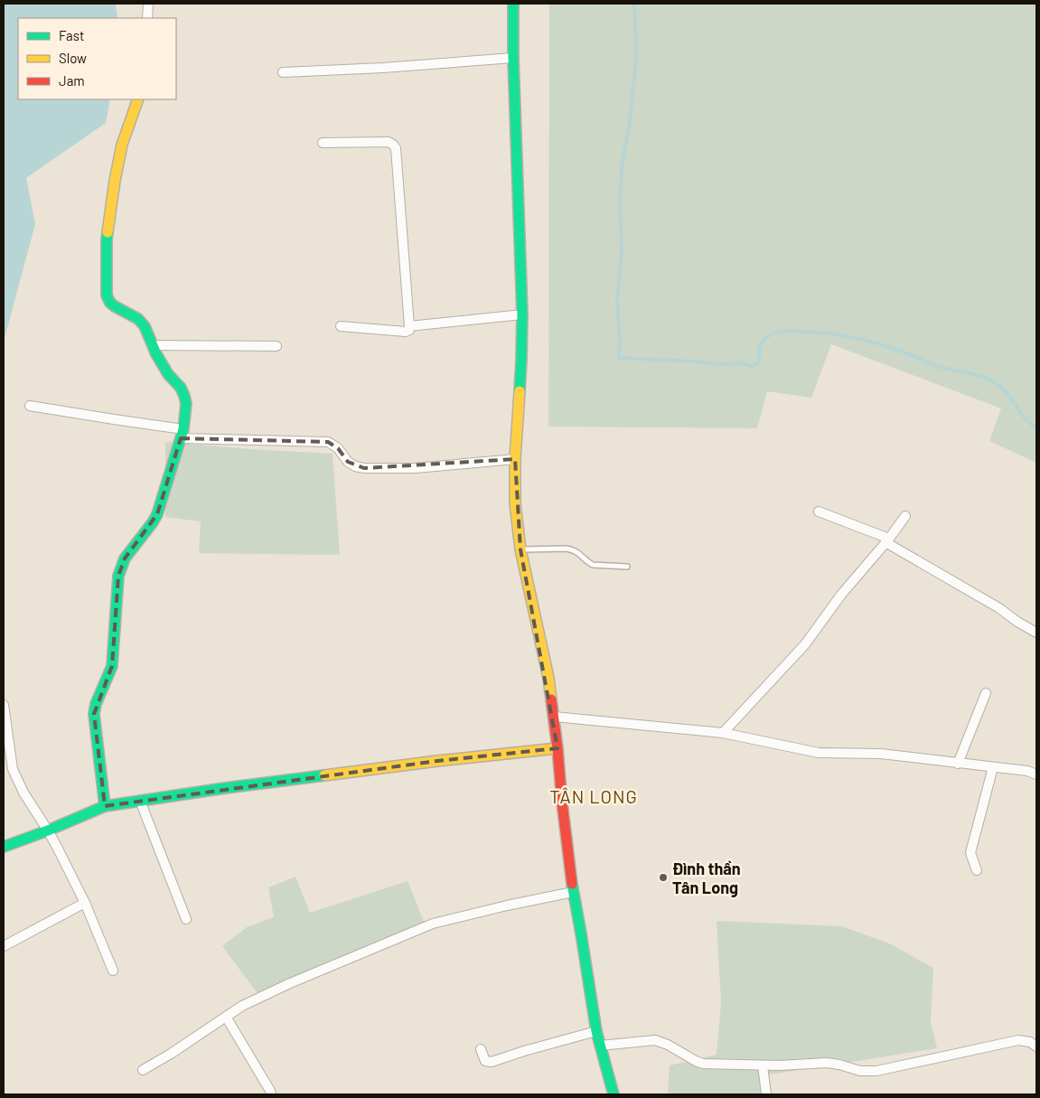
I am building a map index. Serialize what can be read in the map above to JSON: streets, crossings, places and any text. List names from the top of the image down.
{
  "districts": ["TÂN LONG"],
  "places": ["Đình thần Tân Long"],
  "legend": ["Fast", "Slow", "Jam"]
}
